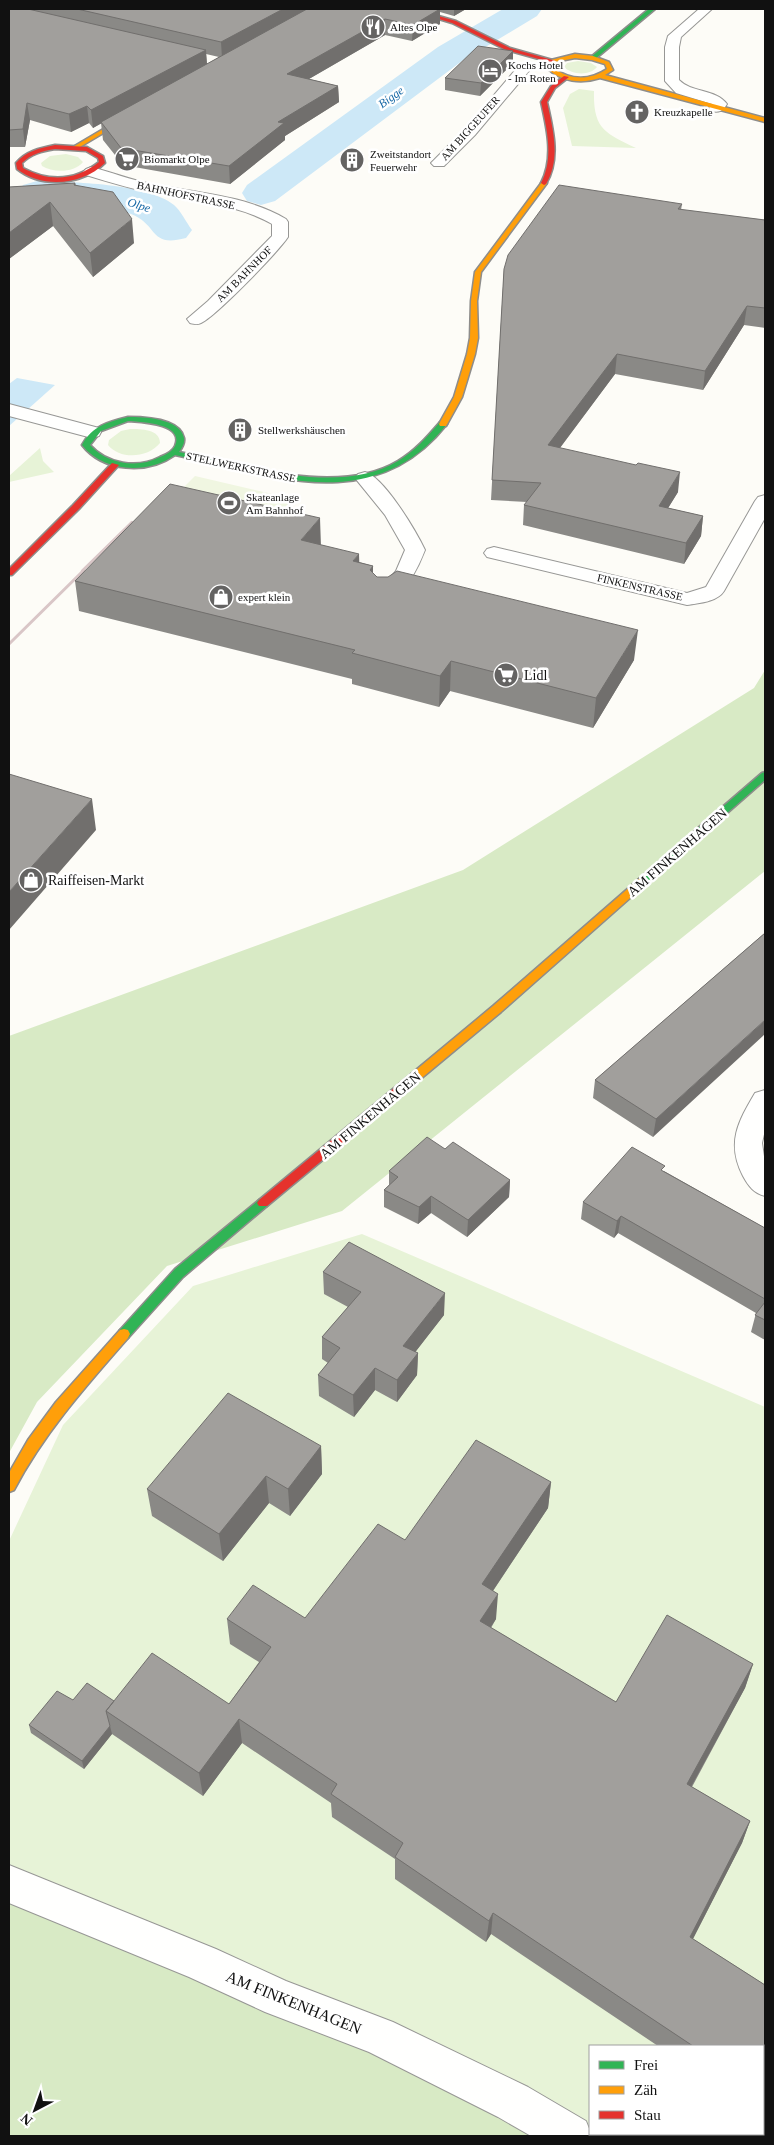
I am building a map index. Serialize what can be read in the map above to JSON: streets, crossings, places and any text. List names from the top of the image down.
{
  "streets": {
    "main road": ["STELLWERKSTRASSE", "AM FINKENHAGEN"],
    "street": [
      "AM BIGGEUFER",
      "BAHNHOFSTRASSE",
      "AM BAHNHOF",
      "FINKENSTRASSE"
    ]
  },
  "crossings": [
    ["BAHNHOFSTRASSE", "AM BAHNHOF"]
  ],
  "water": ["Bigge", "Olpe"],
  "places": {
    "restaurant": ["Altes Olpe"],
    "hotel": ["Kochs Hotel - Im Roten"],
    "church": ["Kreuzkapelle"],
    "supermarket": ["Biomarkt Olpe", "Lidl"],
    "building": ["Zweitstandort Feuerwehr", "Stellwerkshäuschen"],
    "sports": ["Skateanlage Am Bahnhof"],
    "shop": ["expert klein", "Raiffeisen-Markt"]
  },
  "legend": ["Frei", "Zäh", "Stau"],
  "north": "bottom left"
}
